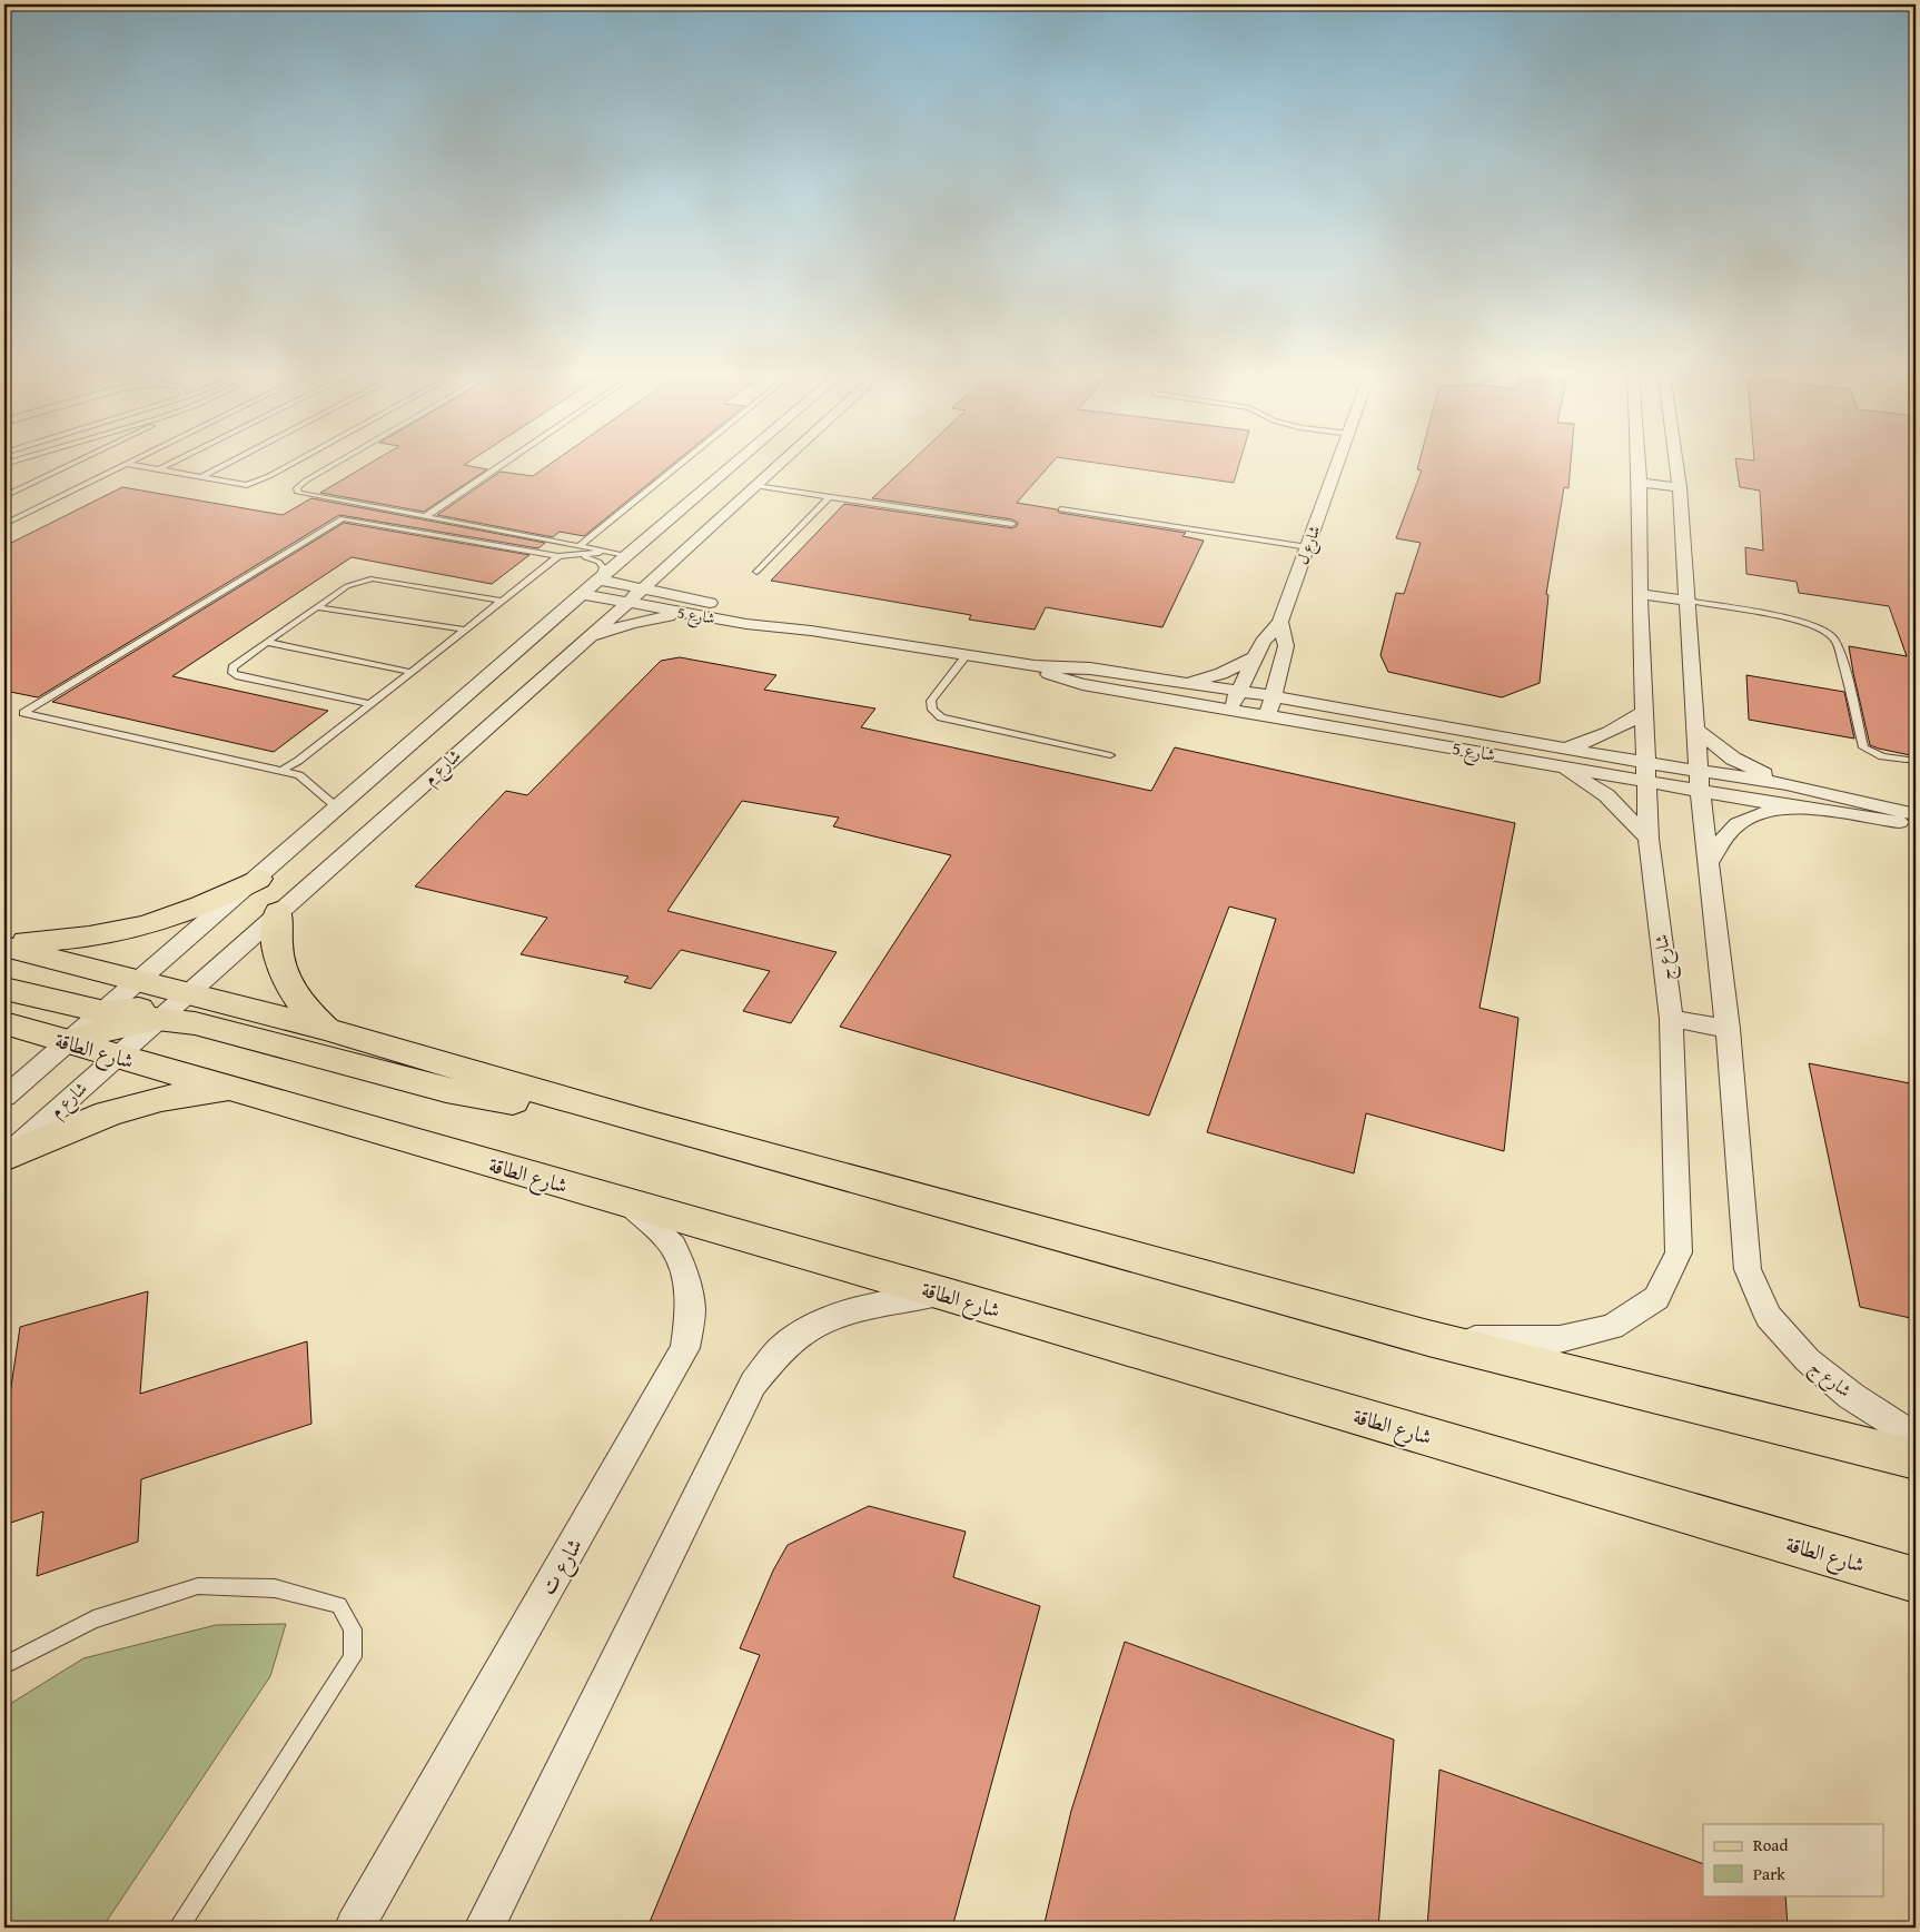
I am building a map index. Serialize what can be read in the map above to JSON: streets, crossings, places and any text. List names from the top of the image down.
{
  "streets": {
    "main road": ["شارع الطاقة"],
    "street": [
      "شارع ل",
      "شارع 5",
      "شارع م",
      "شارع ج",
      "شارع ت"
    ]
  },
  "crossings": [
    ["شارع ل", "شارع 5"],
    ["شارع 5", "شارع م"],
    ["شارع 5", "شارع ج"],
    ["شارع م", "شارع الطاقة"],
    ["شارع الطاقة", "شارع ت"]
  ],
  "legend": ["Road", "Park"]
}
